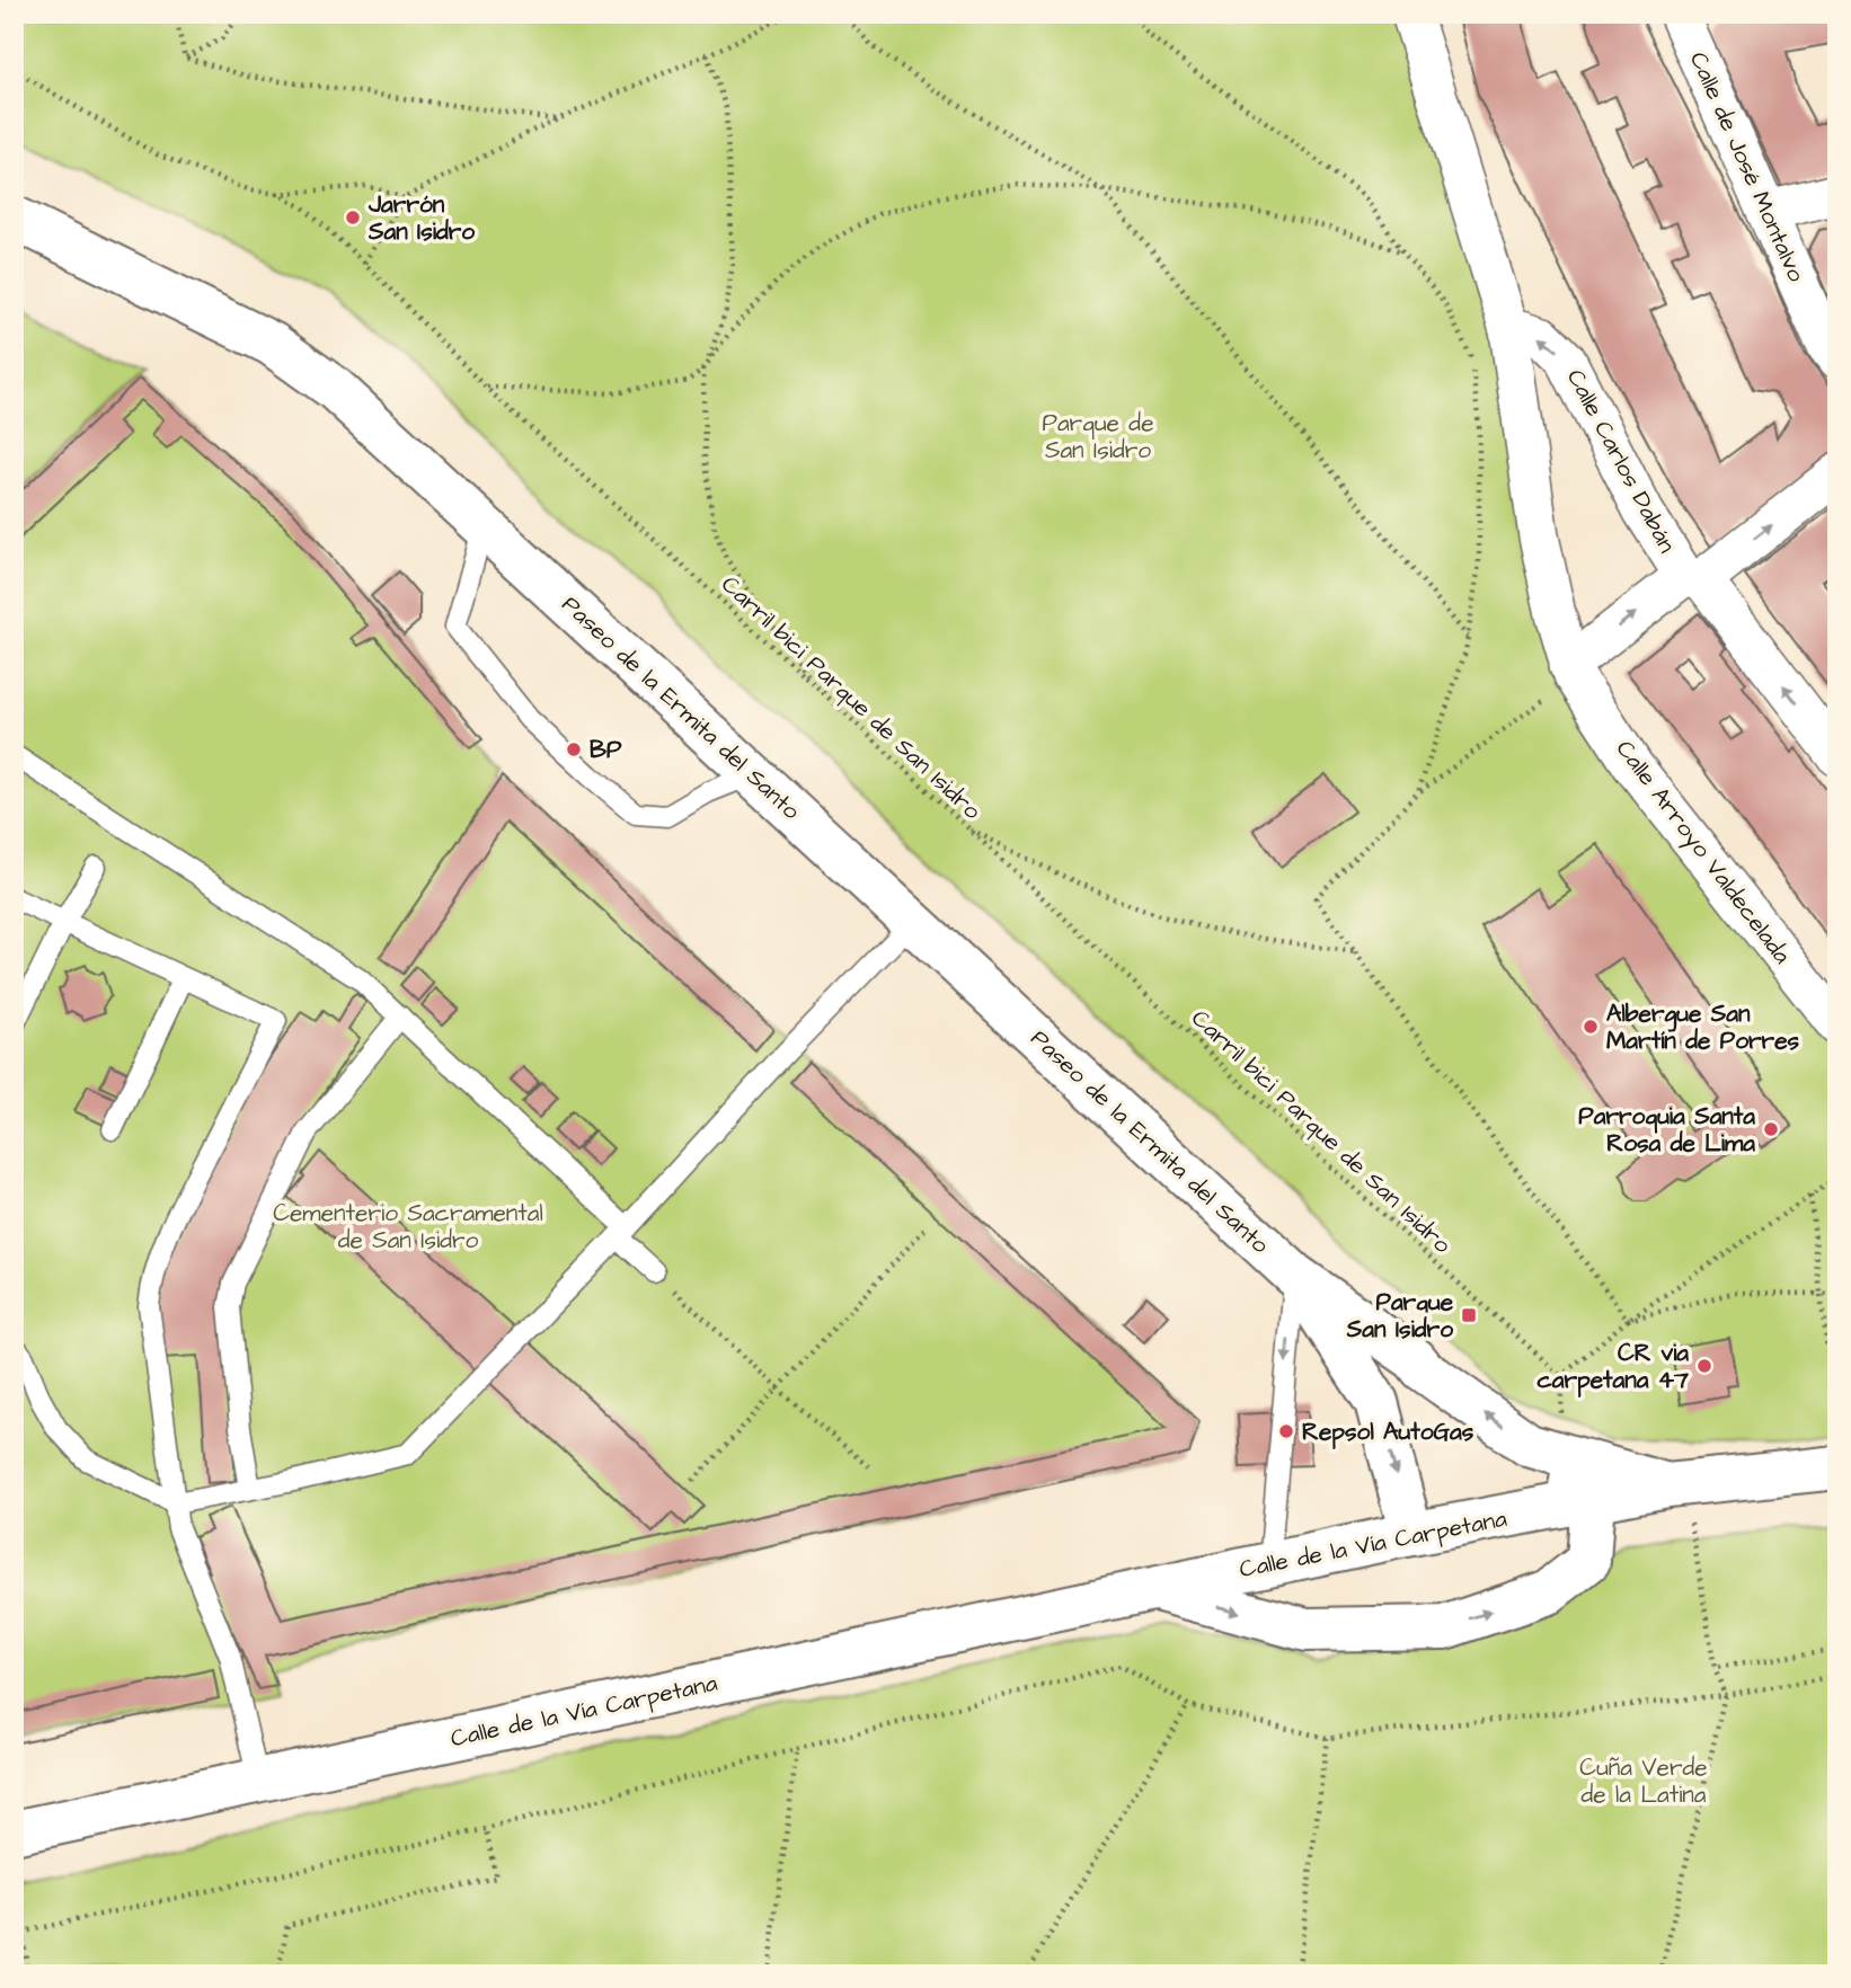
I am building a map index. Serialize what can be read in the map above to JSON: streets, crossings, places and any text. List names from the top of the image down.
{
  "streets": {
    "street": [
      "Calle de José Montalvo",
      "Calle Carlos Dabán",
      "Paseo de la Ermita del Santo",
      "Calle Arroyo Valdecelada",
      "Calle de la Vía Carpetana"
    ],
    "path": ["Carril bici Parque de San Isidro"]
  },
  "crossings": [
    ["Paseo de la Ermita del Santo", "Calle de la Vía Carpetana"]
  ],
  "one_way": ["Calle Carlos Dabán"],
  "parks": ["Parque de San Isidro", "Cementerio Sacramental de San Isidro", "Cuña Verde de la Latina"],
  "places": {
    "other": [
      "Jarrón San Isidro",
      "BP",
      "Albergue San Martín de Porres",
      "Parroquia Santa Rosa de Lima",
      "CR via carpetana 47",
      "Repsol AutoGas"
    ],
    "transit": ["Parque San Isidro"]
  }
}
